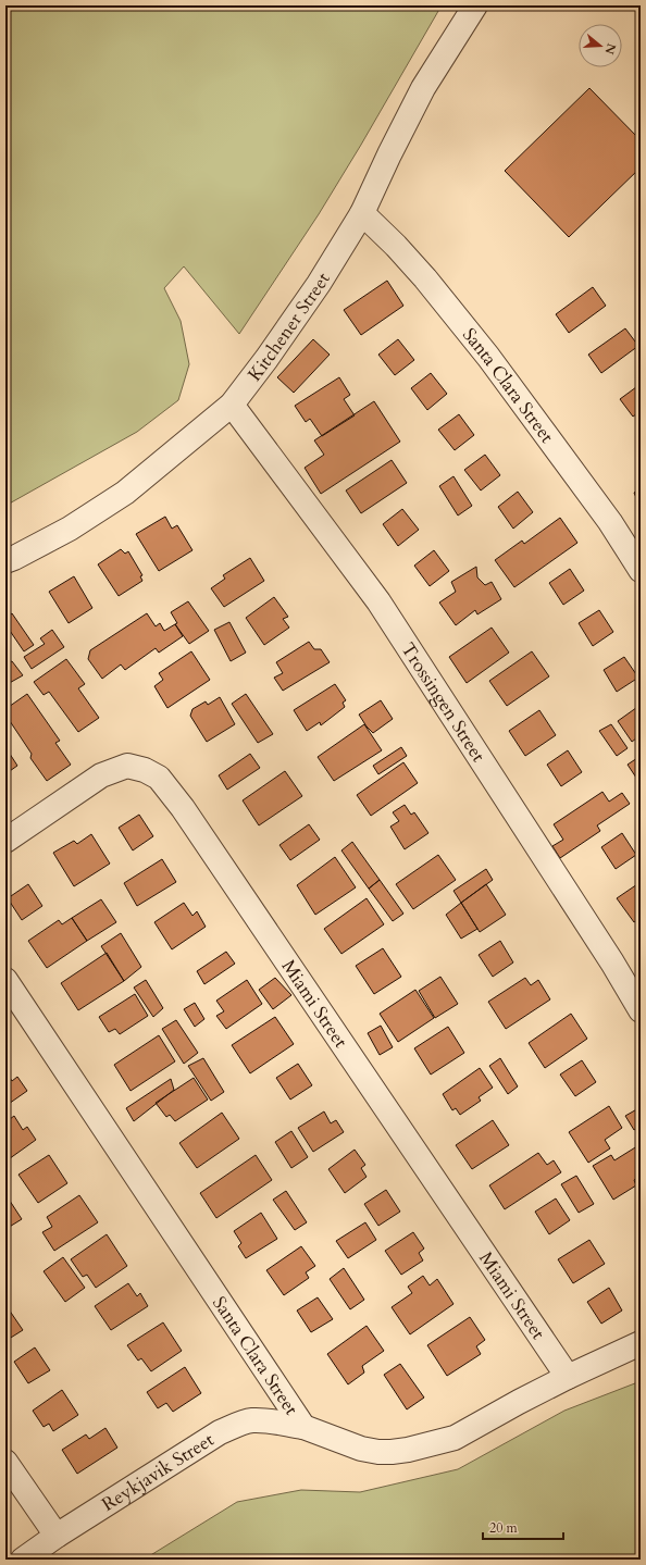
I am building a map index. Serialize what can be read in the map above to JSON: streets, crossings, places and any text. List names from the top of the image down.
{
  "streets": {
    "street": [
      "Kitchener Street",
      "Santa Clara Street",
      "Trossingen Street",
      "Miami Street",
      "Reykjavik Street"
    ]
  },
  "crossings": [
    ["Kitchener Street", "Santa Clara Street"],
    ["Kitchener Street", "Trossingen Street"],
    ["Santa Clara Street", "Miami Street"],
    ["Santa Clara Street", "Reykjavik Street"]
  ],
  "scale_bar": "20 m",
  "north": "right"
}
